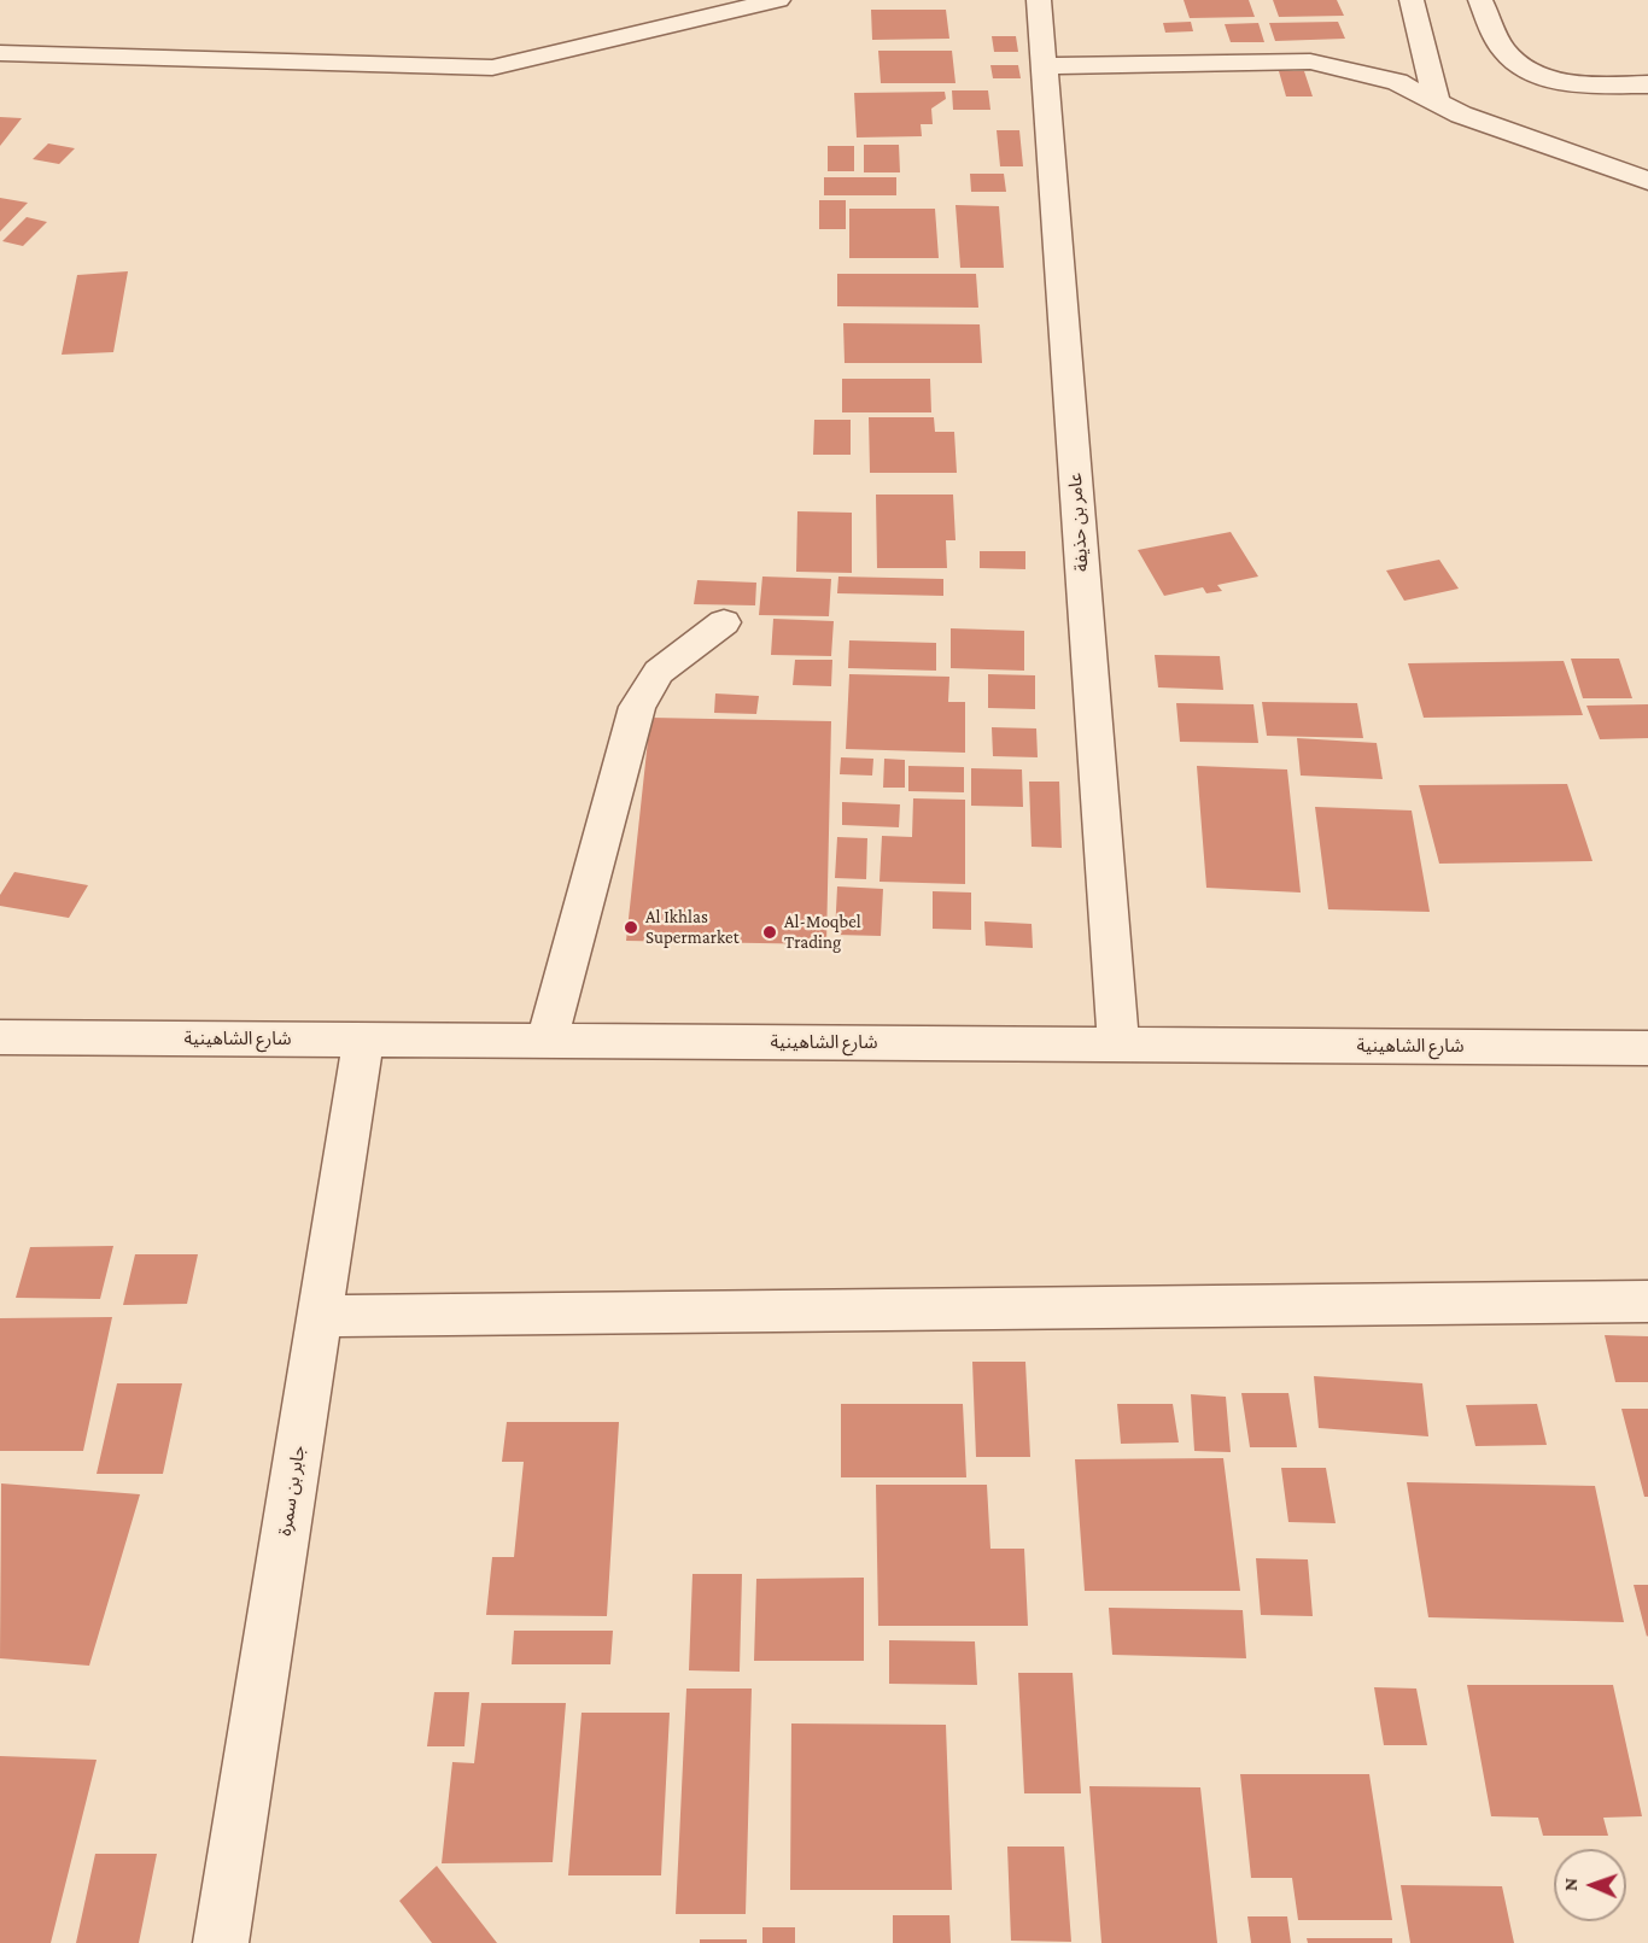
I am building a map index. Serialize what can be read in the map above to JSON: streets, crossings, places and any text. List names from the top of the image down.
{
  "streets": {
    "street": ["عامر بن حذيفة", "شارع الشاهينية", "جابر بن سمرة"]
  },
  "crossings": [
    ["عامر بن حذيفة", "شارع الشاهينية"],
    ["شارع الشاهينية", "جابر بن سمرة"]
  ],
  "places": ["Al Ikhlas Supermarket", "Al-Moqbel Trading"],
  "north": "left"
}
